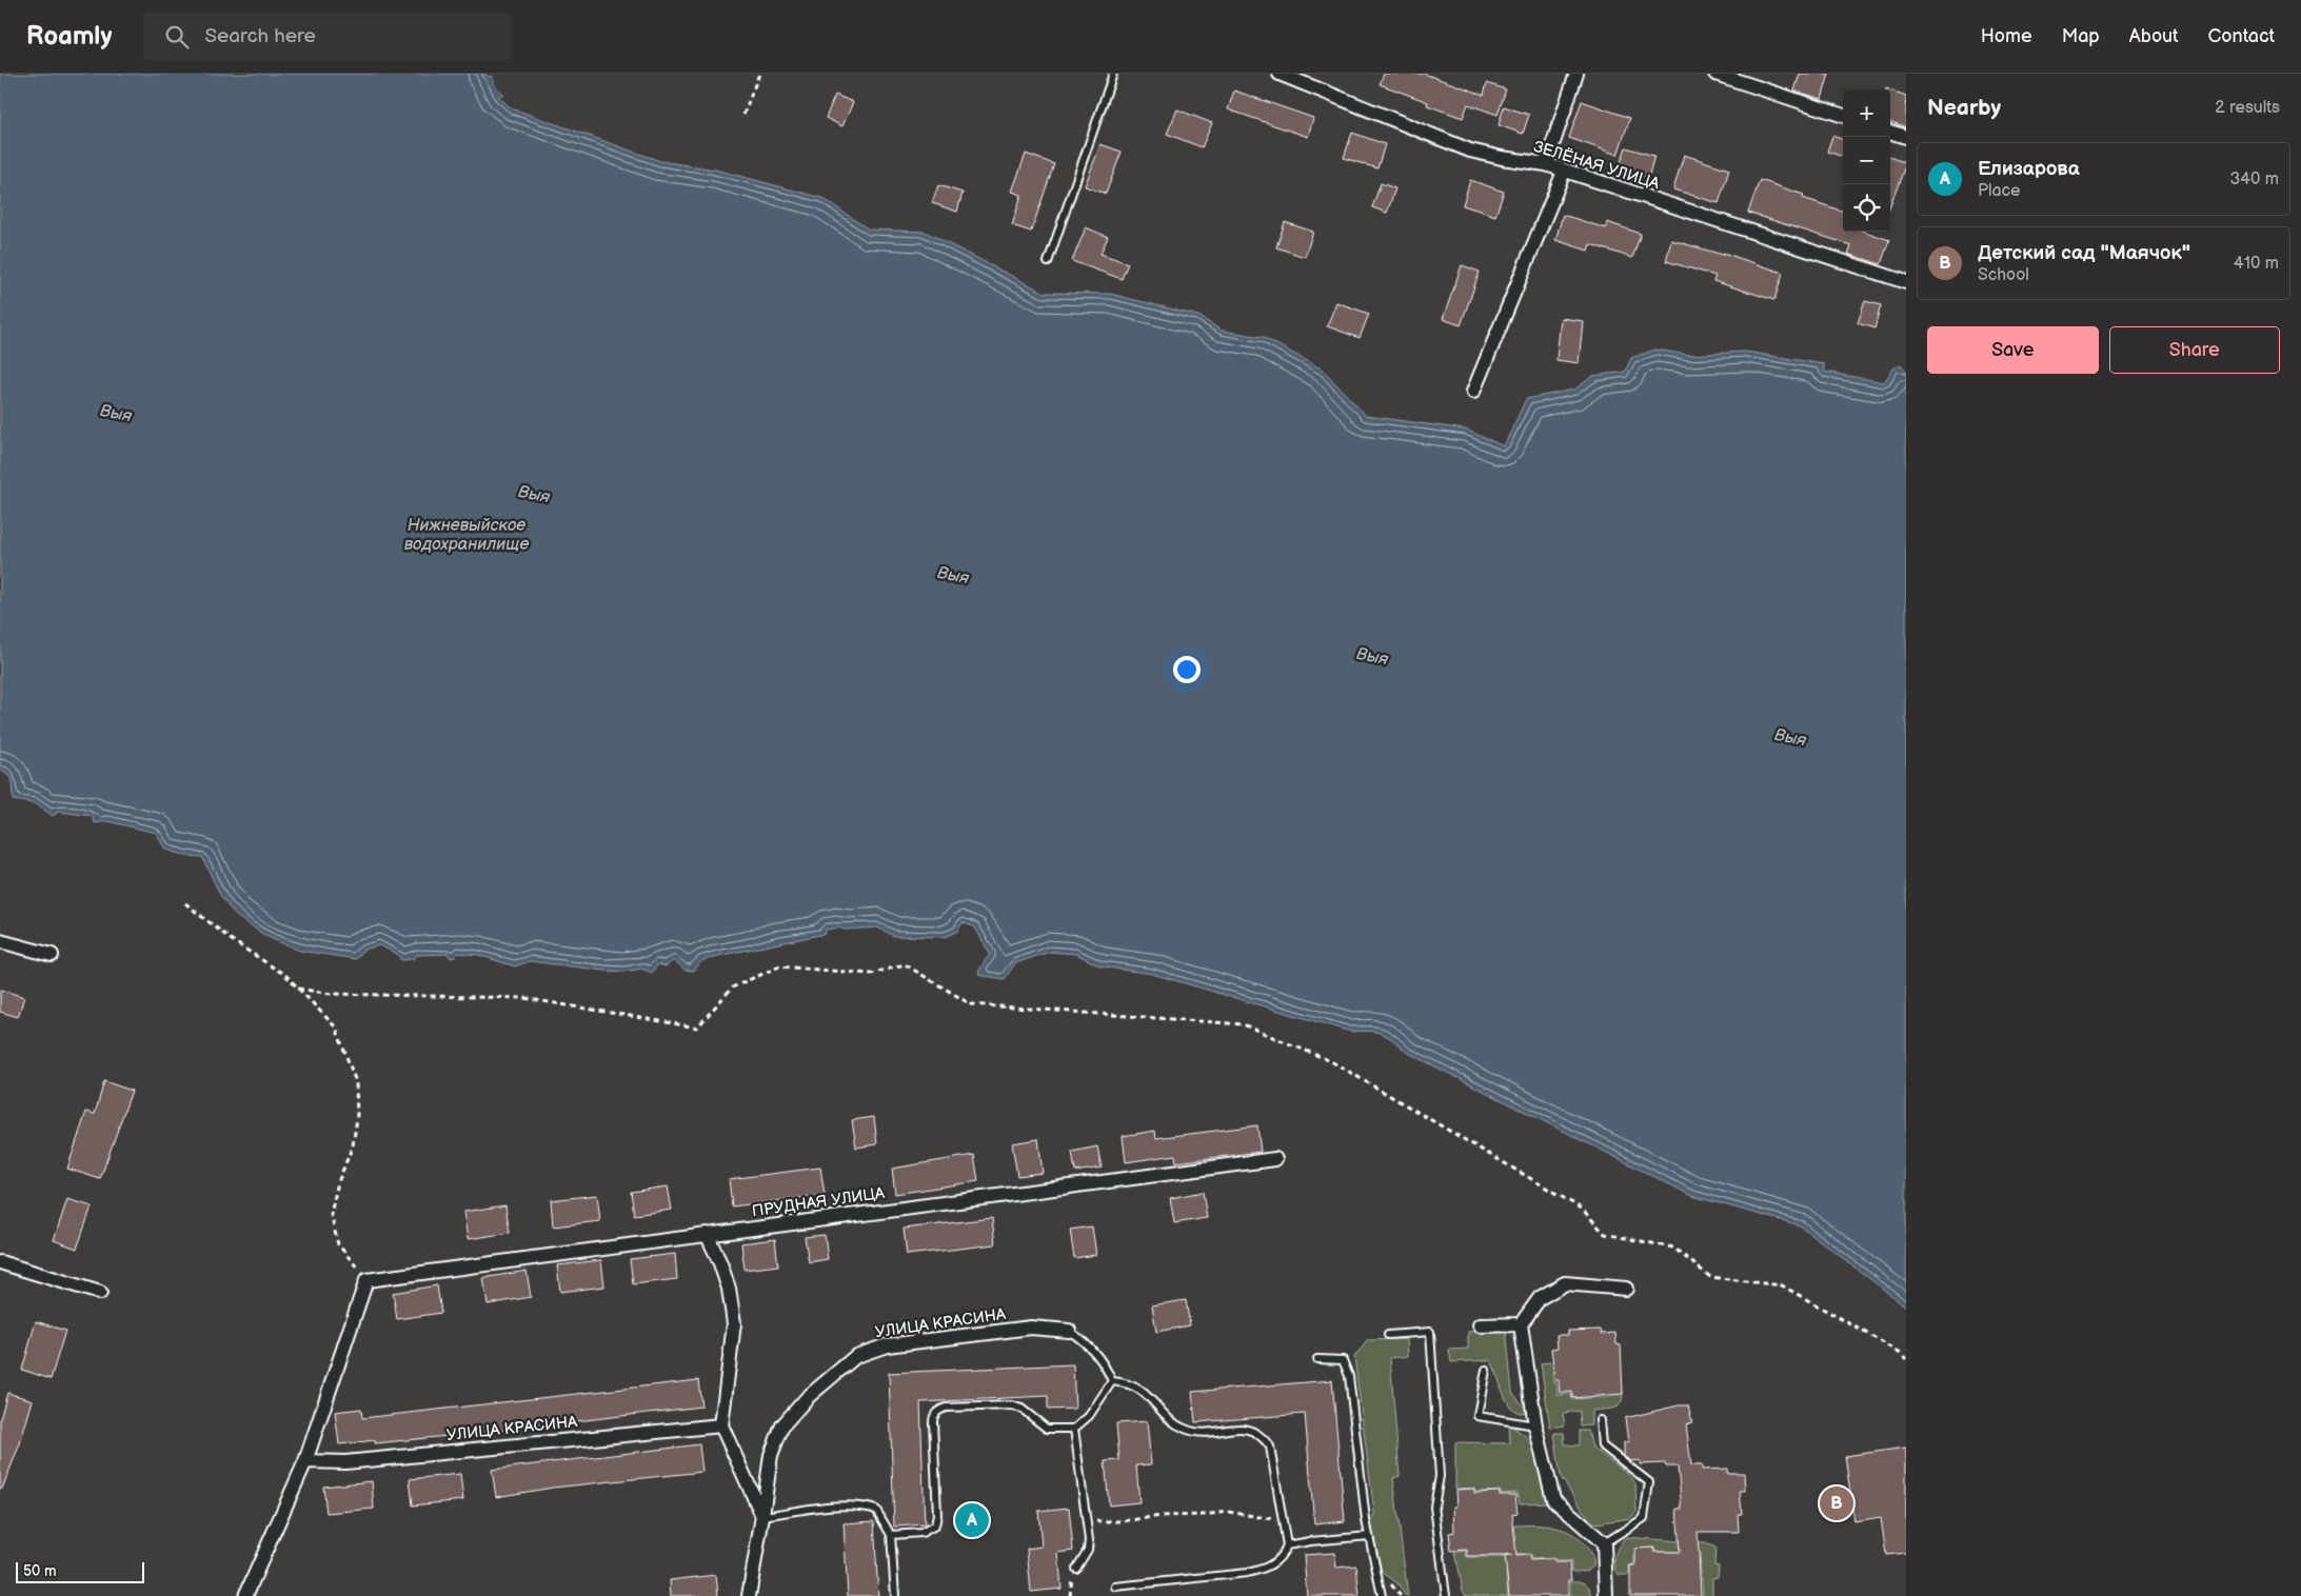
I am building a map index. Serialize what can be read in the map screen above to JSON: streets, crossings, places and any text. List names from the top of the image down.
{
  "streets": {
    "street": ["ЗЕЛЁНАЯ УЛИЦА", "ПРУДНАЯ УЛИЦА", "УЛИЦА КРАСИНА"]
  },
  "water": ["Выя", "Нижневыйское водохранилище"],
  "scale_bar": "50 m",
  "page": {
    "header": "Roamly",
    "search": "Search here",
    "nav": [
      "Home",
      "Map",
      "About",
      "Contact"
    ],
    "heading": ["Nearby", "2 results"],
    "map_buttons": ["+", "−"],
    "list": [
      {
        "mark": "A",
        "name": "Елизарова",
        "note": "Place",
        "value": "340 m"
      },
      {
        "mark": "B",
        "name": "Детский сад \"Маячок\"",
        "note": "School",
        "value": "410 m"
      }
    ],
    "buttons": ["Save", "Share"],
    "pins": ["B", "A"],
    "scale": "50 m"
  }
}
